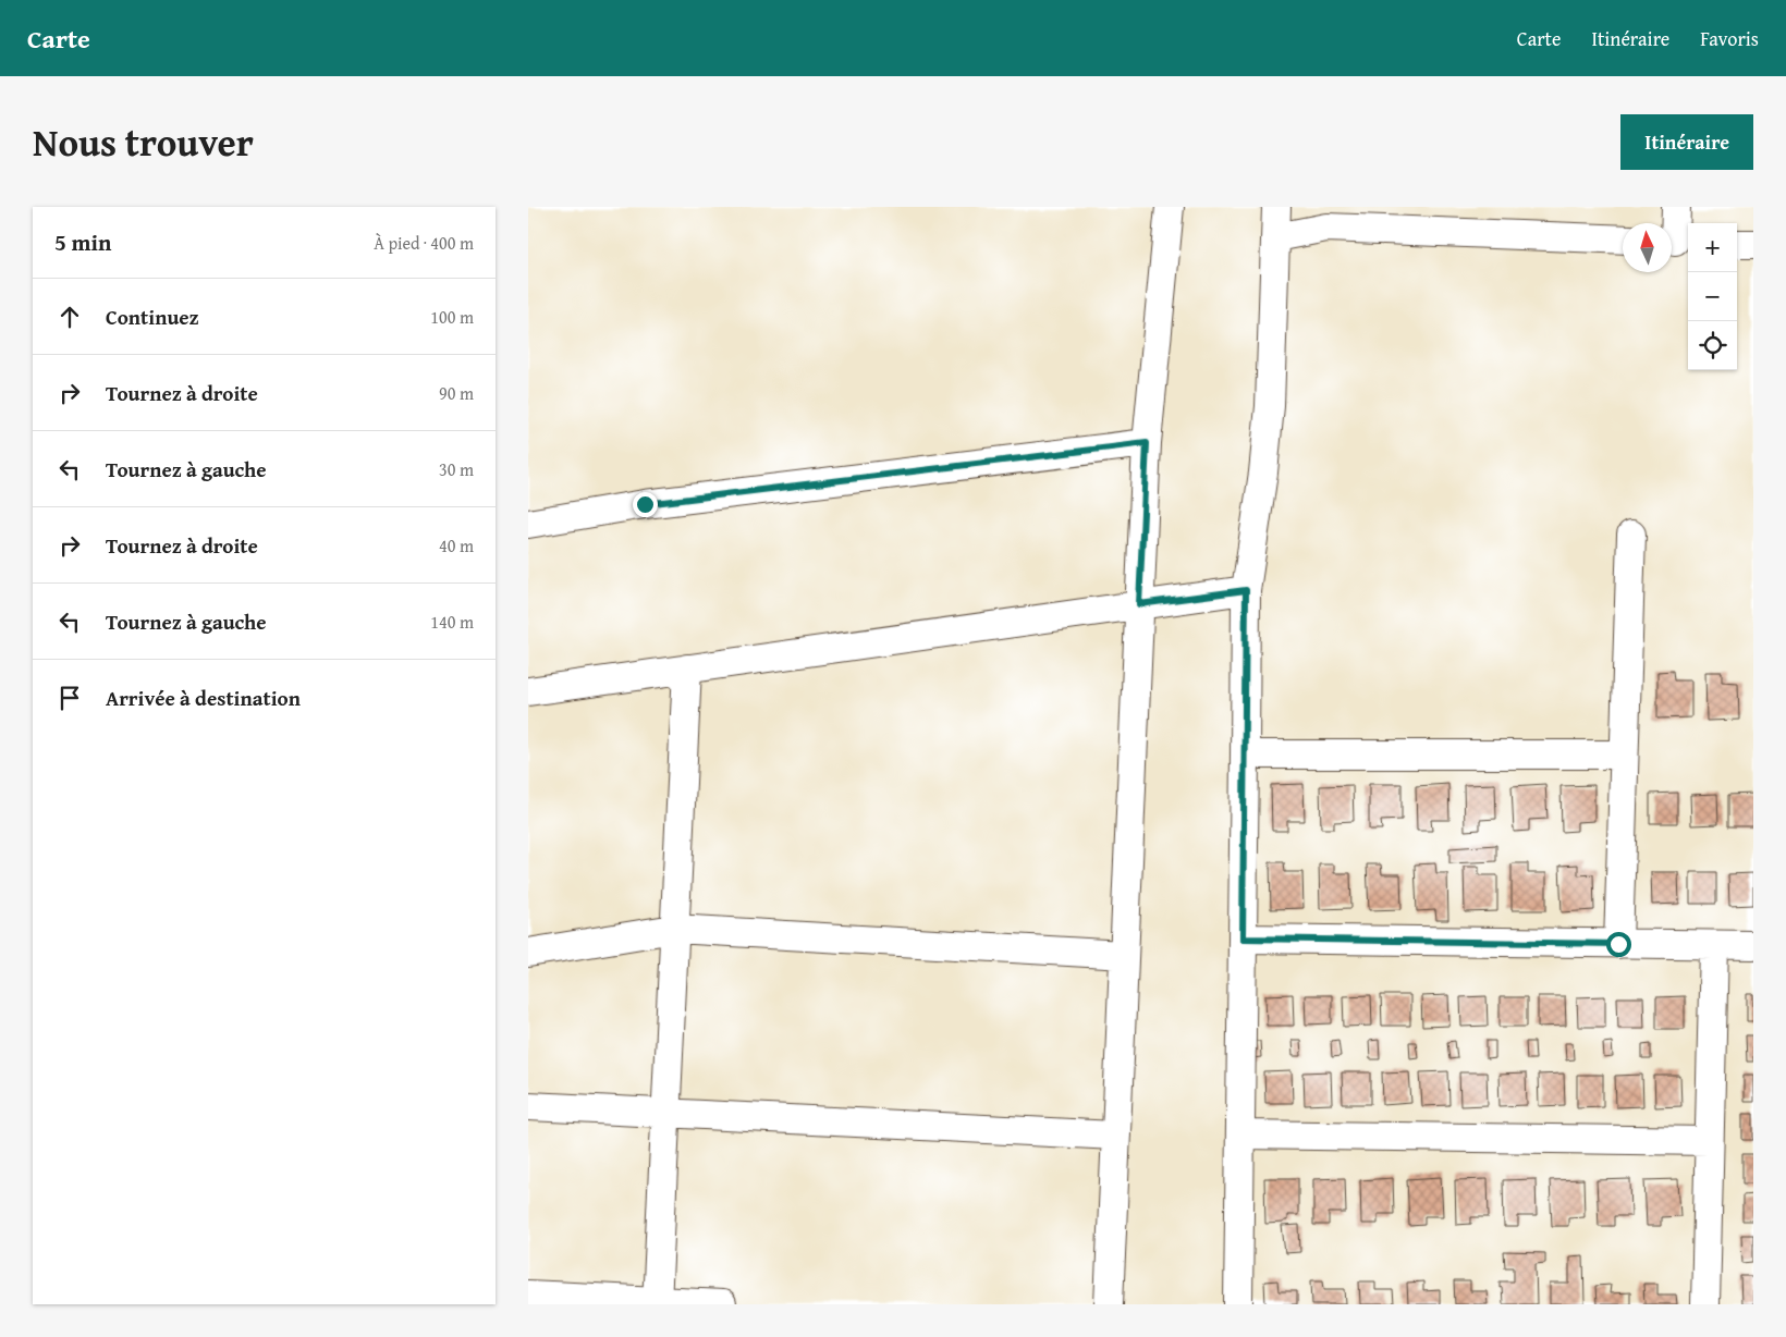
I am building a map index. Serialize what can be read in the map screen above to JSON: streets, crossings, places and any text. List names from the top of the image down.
{
  "north": "top",
  "page": {
    "header": "Carte",
    "nav": ["Carte", "Itinéraire", "Favoris"],
    "title": "Nous trouver",
    "buttons": "Itinéraire",
    "heading": ["5 min", "À pied · 400 m"],
    "map_buttons": ["+", "−"],
    "list": [
      ["Continuez", "100 m"],
      ["Tournez à droite", "90 m"],
      ["Tournez à gauche", "30 m"],
      ["Tournez à droite", "40 m"],
      ["Tournez à gauche", "140 m"],
      "Arrivée à destination"
    ]
  }
}
